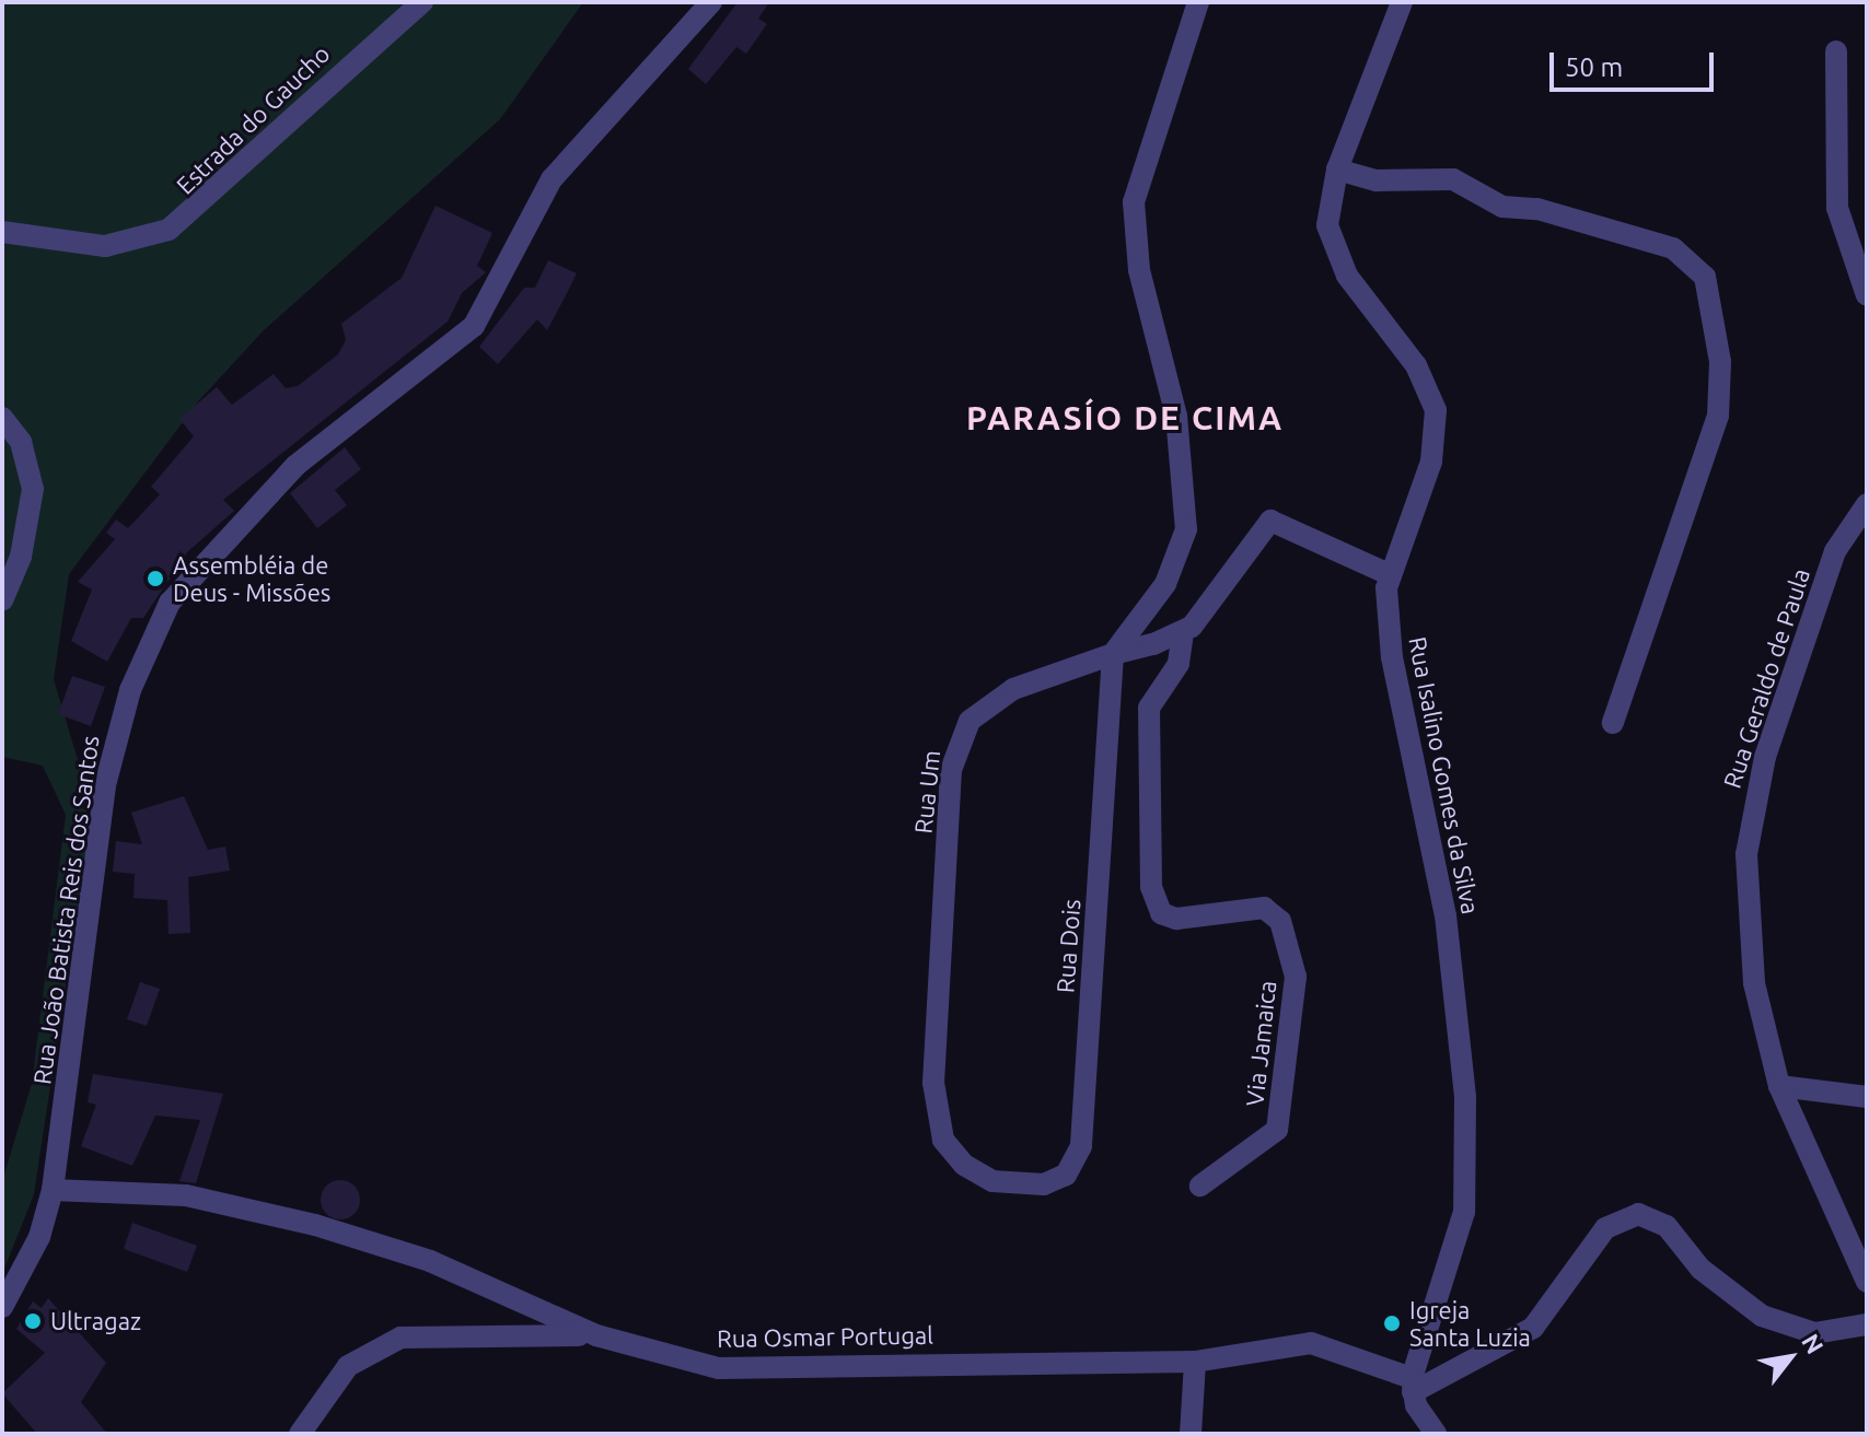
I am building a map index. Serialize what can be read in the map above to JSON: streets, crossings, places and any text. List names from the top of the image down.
{
  "streets": {
    "street": [
      "Estrada do Gaucho",
      "Rua Geraldo de Paula",
      "Rua Isalino Gomes da Silva",
      "Rua Um",
      "Rua João Batista Reis dos Santos",
      "Rua Dois",
      "Via Jamaica",
      "Rua Osmar Portugal"
    ]
  },
  "crossings": [
    ["Rua Isalino Gomes da Silva", "Rua Um"],
    ["Rua Isalino Gomes da Silva", "Rua Osmar Portugal"],
    ["Rua Um", "Rua Dois"],
    ["Rua Um", "Via Jamaica"],
    ["Rua João Batista Reis dos Santos", "Rua Osmar Portugal"]
  ],
  "districts": ["PARASÍO DE CIMA"],
  "places": ["Assembléia de Deus - Missões", "Ultragaz", "Igreja Santa Luzia"],
  "scale_bar": "50 m",
  "north": "top right"
}
